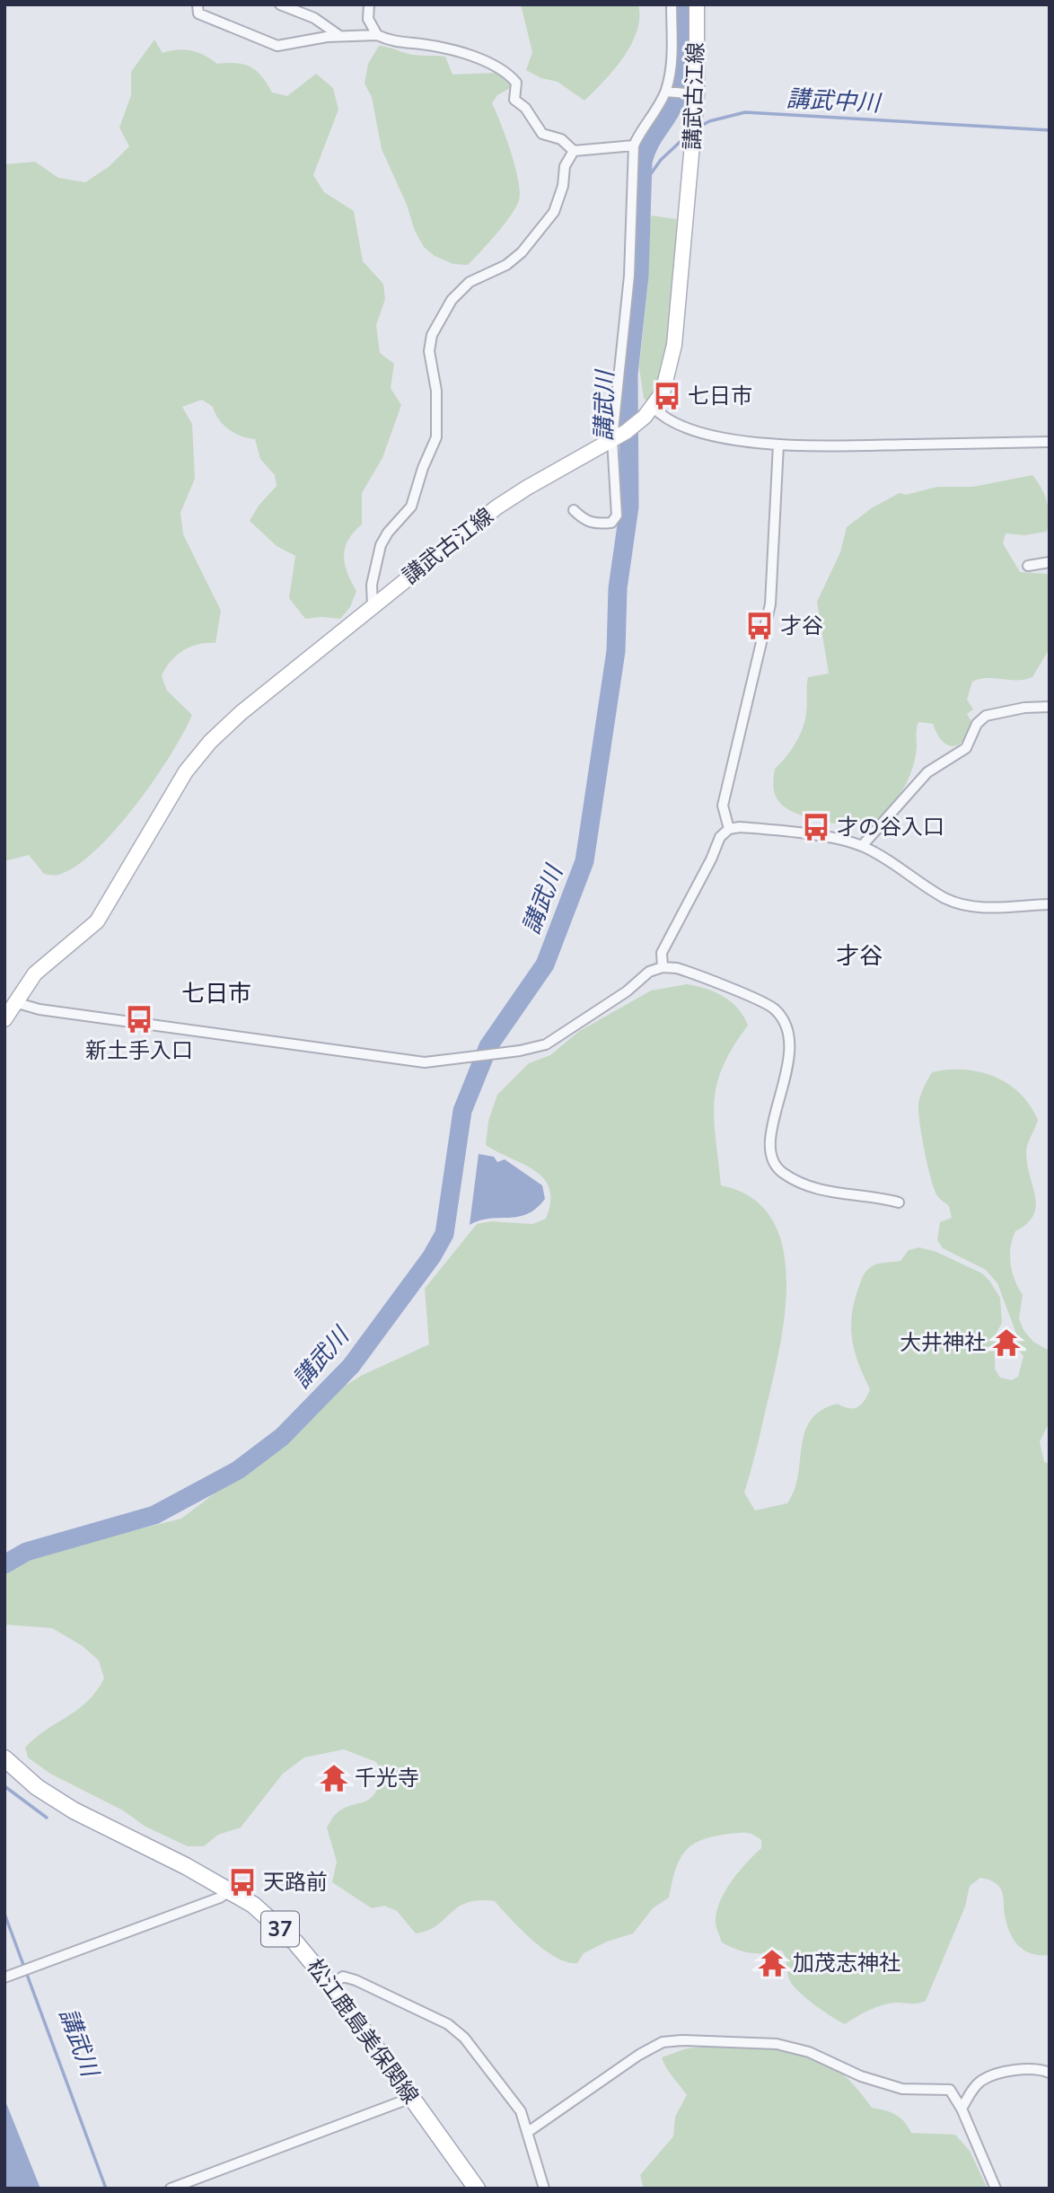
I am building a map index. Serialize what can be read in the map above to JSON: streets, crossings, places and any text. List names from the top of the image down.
{
  "streets": {
    "main road": ["講武古江線", "37", "松江鹿島美保関線"]
  },
  "districts": ["才谷", "七日市"],
  "water": ["講武中川", "講武川"],
  "places": {
    "bus stop": [
      "七日市",
      "才谷",
      "才の谷入口",
      "新土手入口",
      "天路前"
    ],
    "temple": ["大井神社", "千光寺", "加茂志神社"]
  }
}
